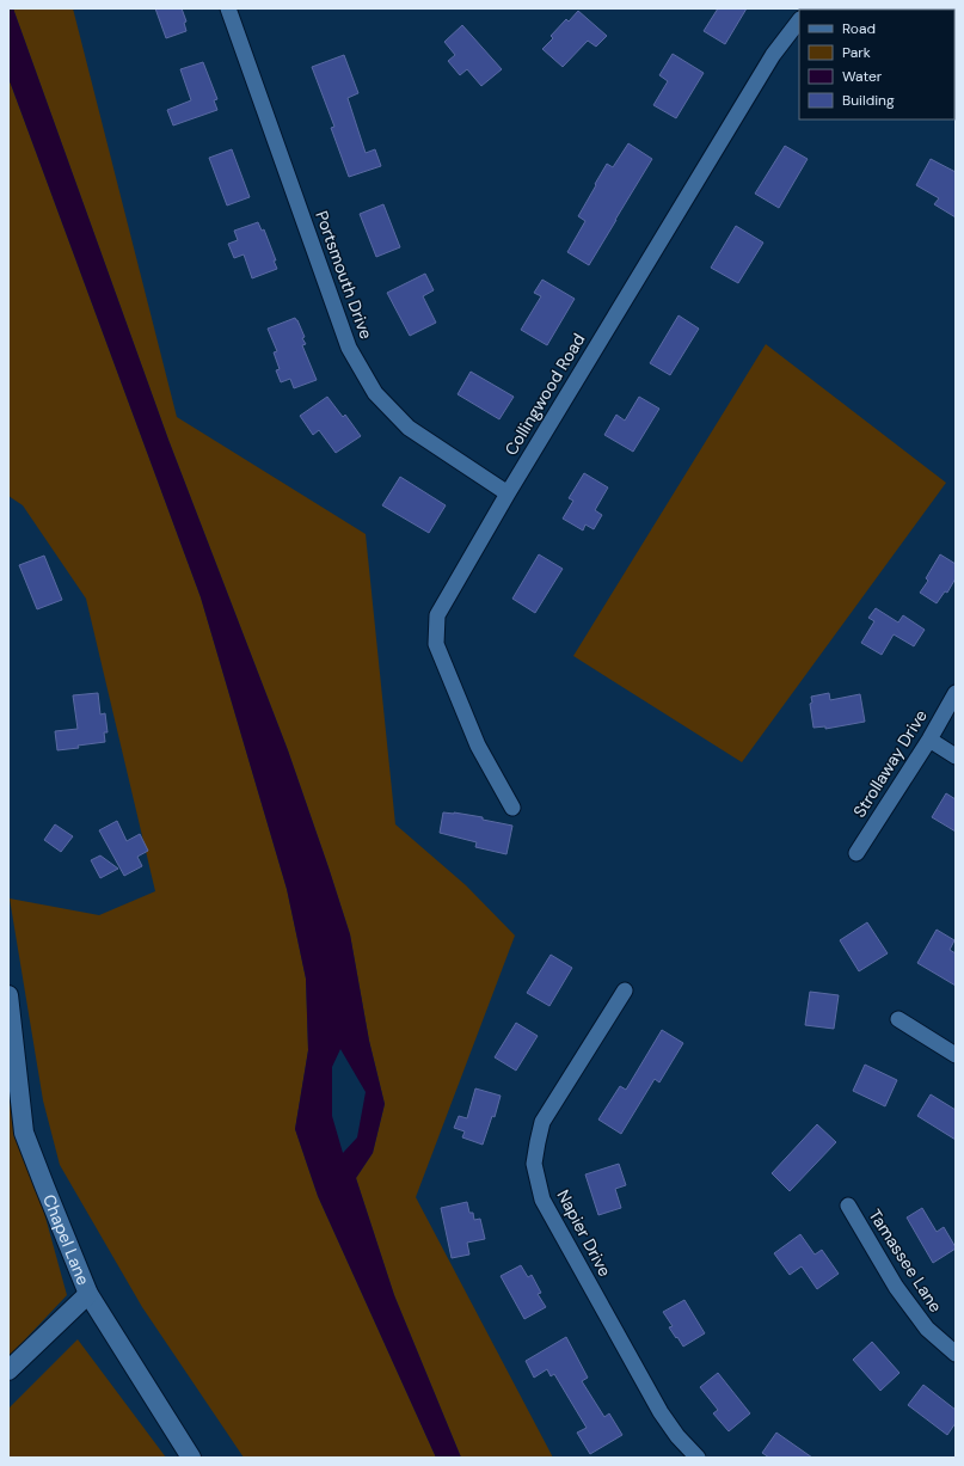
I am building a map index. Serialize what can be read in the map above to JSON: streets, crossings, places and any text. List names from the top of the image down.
{
  "streets": {
    "street": [
      "Portsmouth Drive",
      "Collingwood Road",
      "Strollaway Drive",
      "Napier Drive",
      "Chapel Lane",
      "Tamassee Lane"
    ]
  },
  "crossings": [
    ["Portsmouth Drive", "Collingwood Road"]
  ],
  "legend": [
    "Road",
    "Park",
    "Water",
    "Building"
  ]
}
